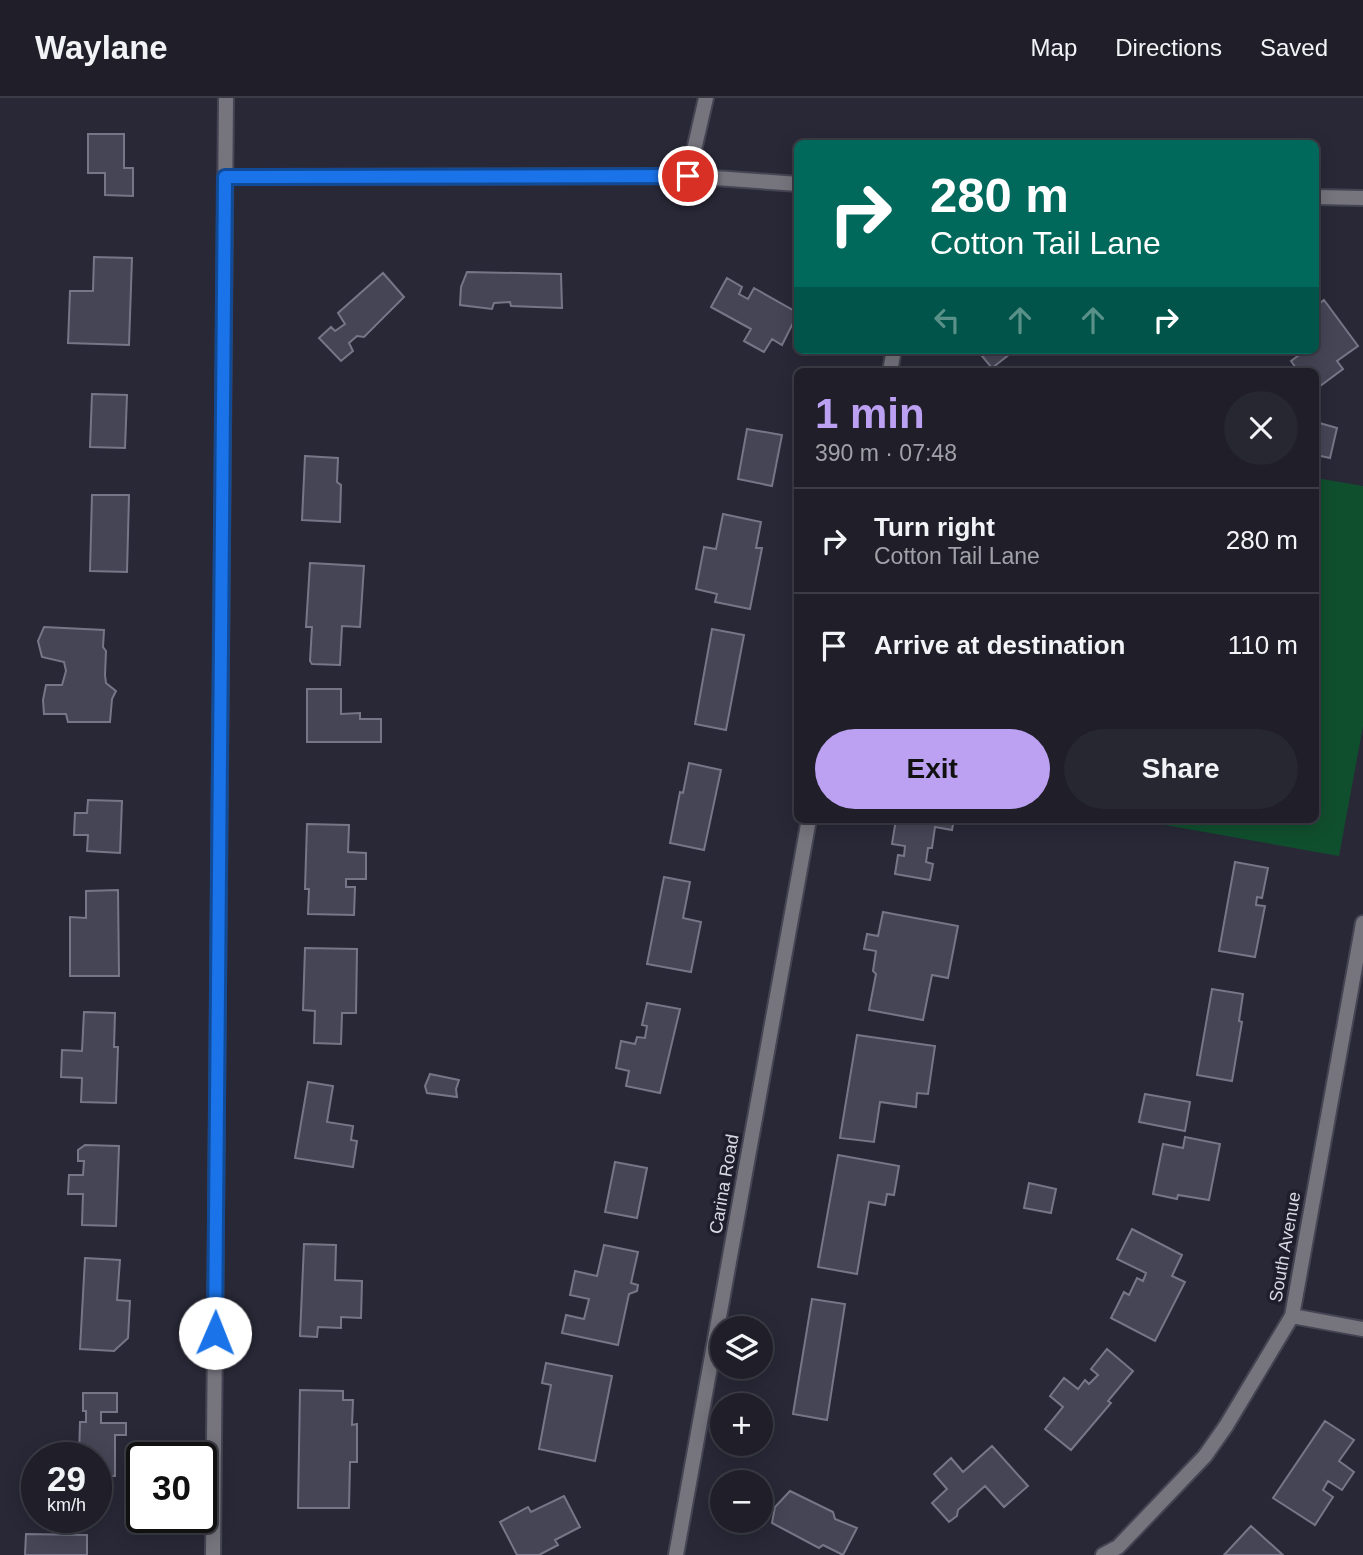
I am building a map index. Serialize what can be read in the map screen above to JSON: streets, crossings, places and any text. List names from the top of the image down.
{
  "streets": {
    "street": ["Carina Road", "South Avenue"]
  },
  "page": {
    "header": "Waylane",
    "nav": ["Map", "Directions", "Saved"],
    "turn": ["280 m", "Cotton Tail Lane"],
    "heading": ["1 min", "390 m · 07:48"],
    "list": [
      {
        "name": "Turn right",
        "note": "Cotton Tail Lane",
        "value": "280 m"
      },
      {
        "name": "Arrive at destination",
        "value": "110 m"
      }
    ],
    "buttons": ["Exit", "Share"],
    "map_buttons": ["+", "−"],
    "speed": "29 km/h",
    "limit": "30"
  }
}
